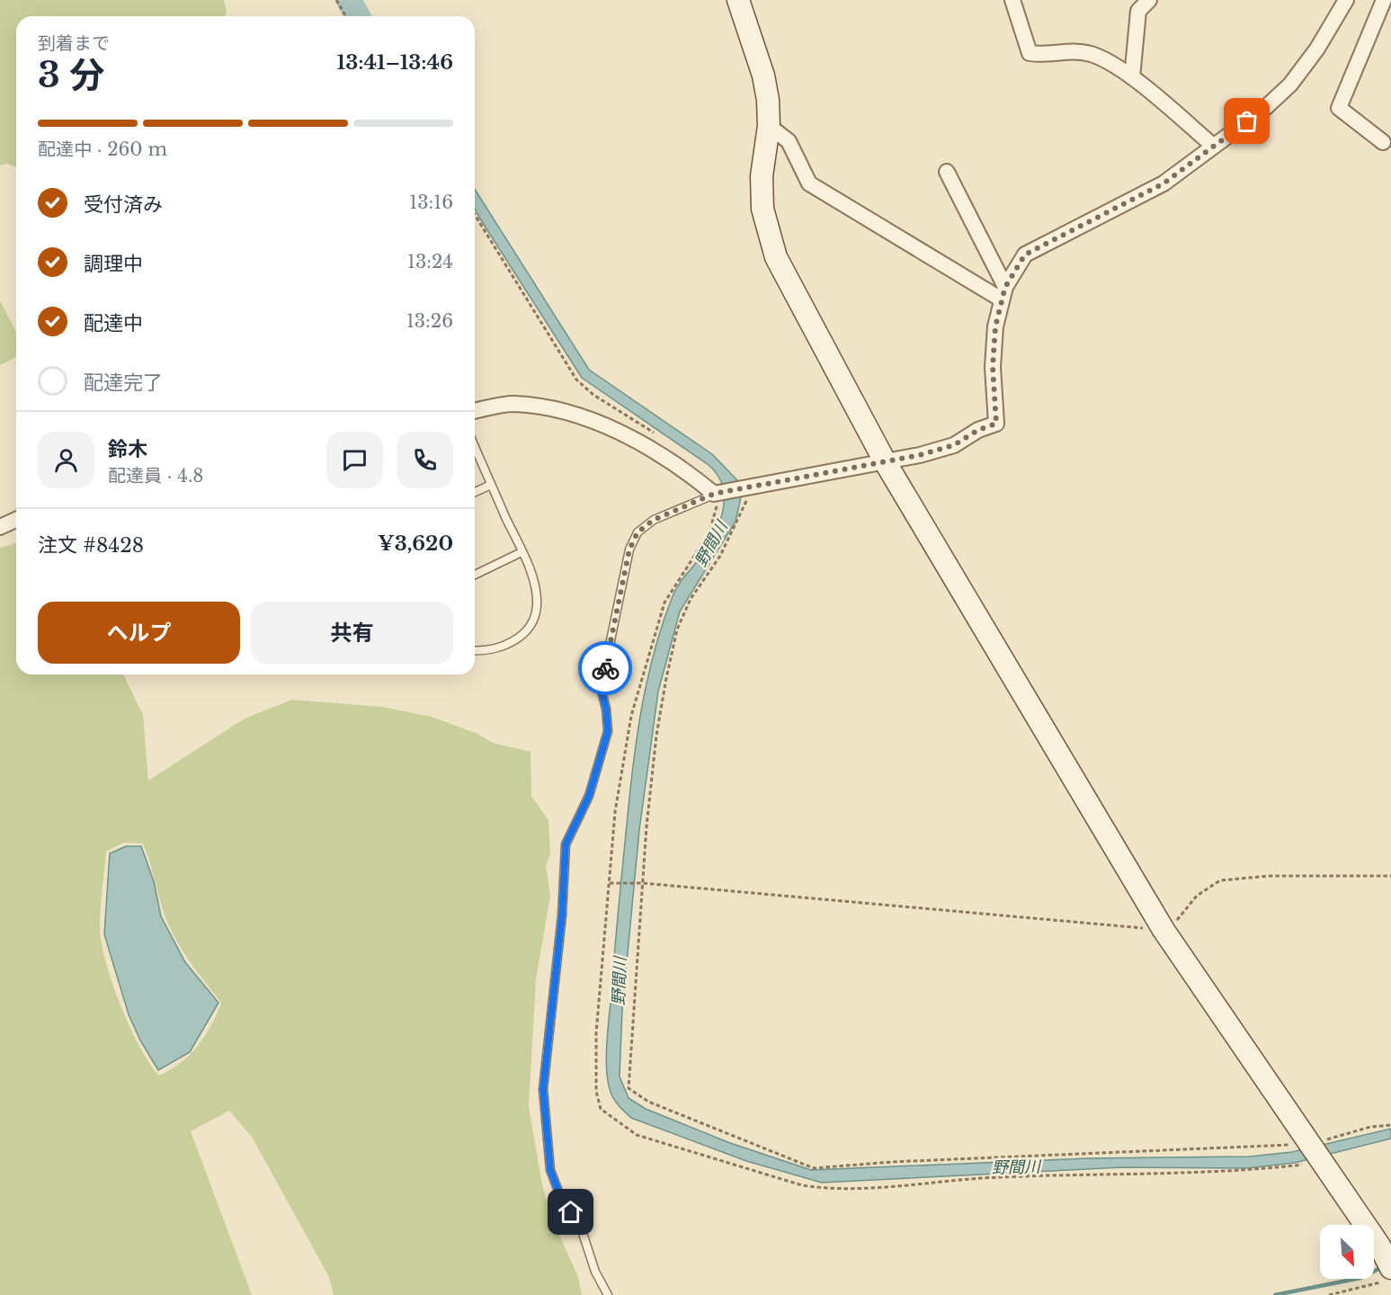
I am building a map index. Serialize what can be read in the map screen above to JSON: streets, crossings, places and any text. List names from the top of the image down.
{
  "water": ["野間川"],
  "north": "bottom right",
  "page": {
    "heading": ["3 分", "到着まで", "13:41–13:46"],
    "panel": [
      "鈴木",
      "配達員 · 4.8",
      "注文 #8428",
      "¥3,620"
    ],
    "bar": "配達中 · 260 m",
    "list": [
      ["受付済み", "13:16"],
      ["調理中", "13:24"],
      ["配達中", "13:26"],
      "配達完了"
    ],
    "buttons": ["ヘルプ", "共有"]
  }
}
